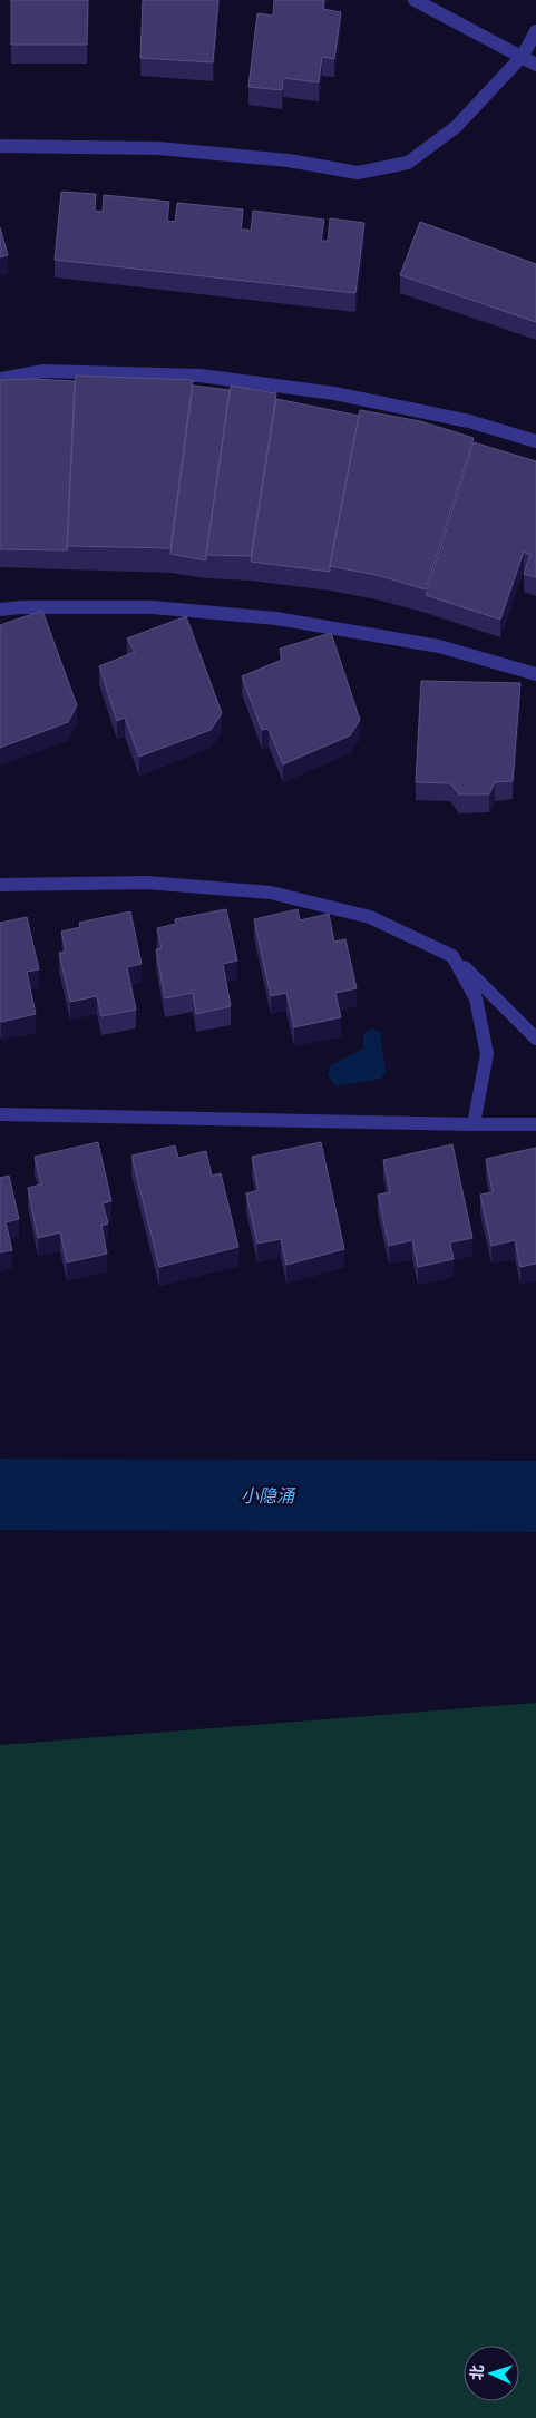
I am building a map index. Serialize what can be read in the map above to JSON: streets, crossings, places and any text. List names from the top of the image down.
{
  "water": ["小隐涌"],
  "north": "left"
}
